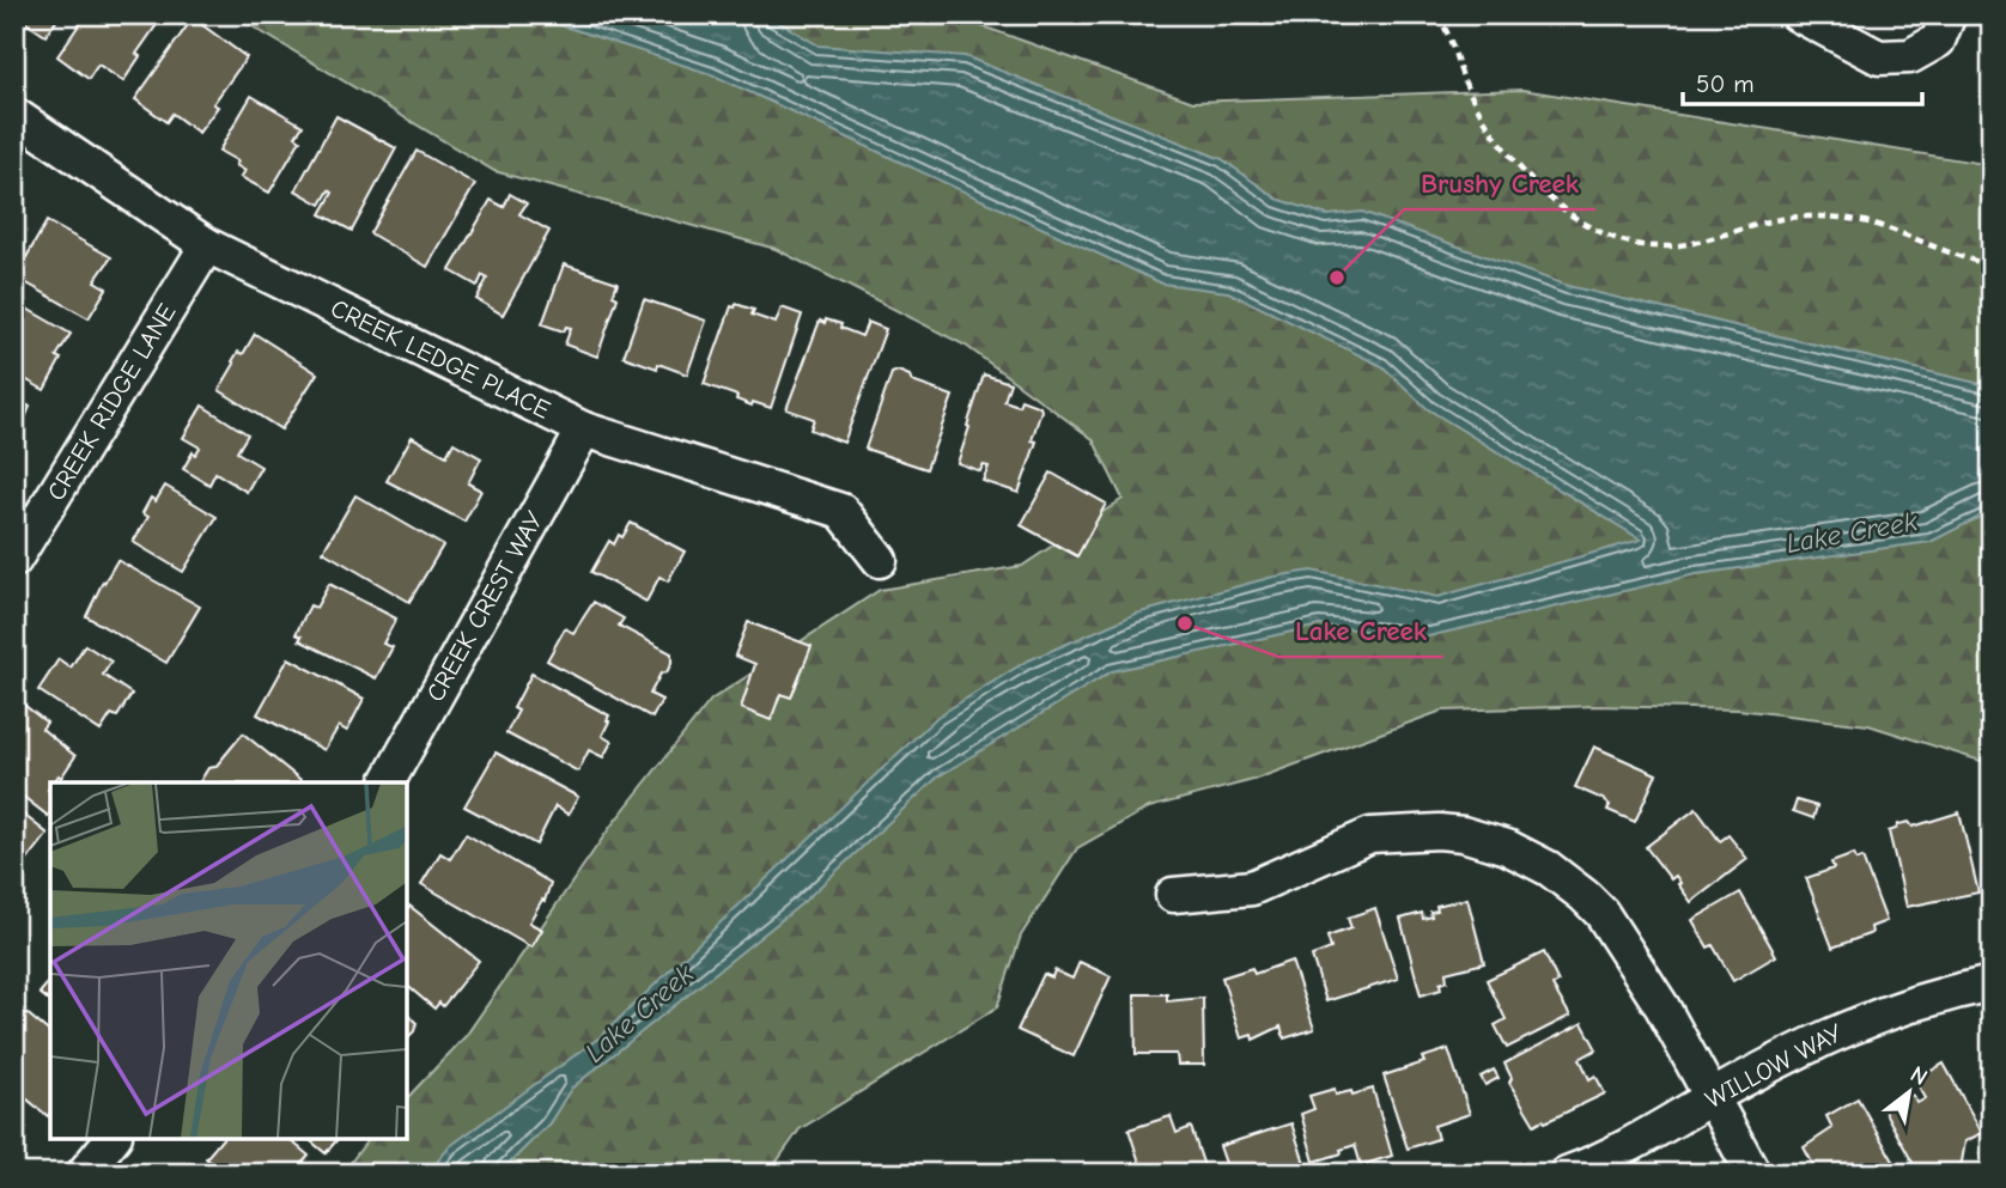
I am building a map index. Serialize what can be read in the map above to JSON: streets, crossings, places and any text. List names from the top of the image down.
{
  "streets": {
    "street": [
      "CREEK LEDGE PLACE",
      "CREEK RIDGE LANE",
      "CREEK CREST WAY",
      "WILLOW WAY"
    ]
  },
  "crossings": [
    ["CREEK LEDGE PLACE", "CREEK RIDGE LANE"],
    ["CREEK LEDGE PLACE", "CREEK CREST WAY"]
  ],
  "water": ["Lake Creek"],
  "places": ["Brushy Creek", "Lake Creek"],
  "scale_bar": "50 m",
  "north": "top right"
}
